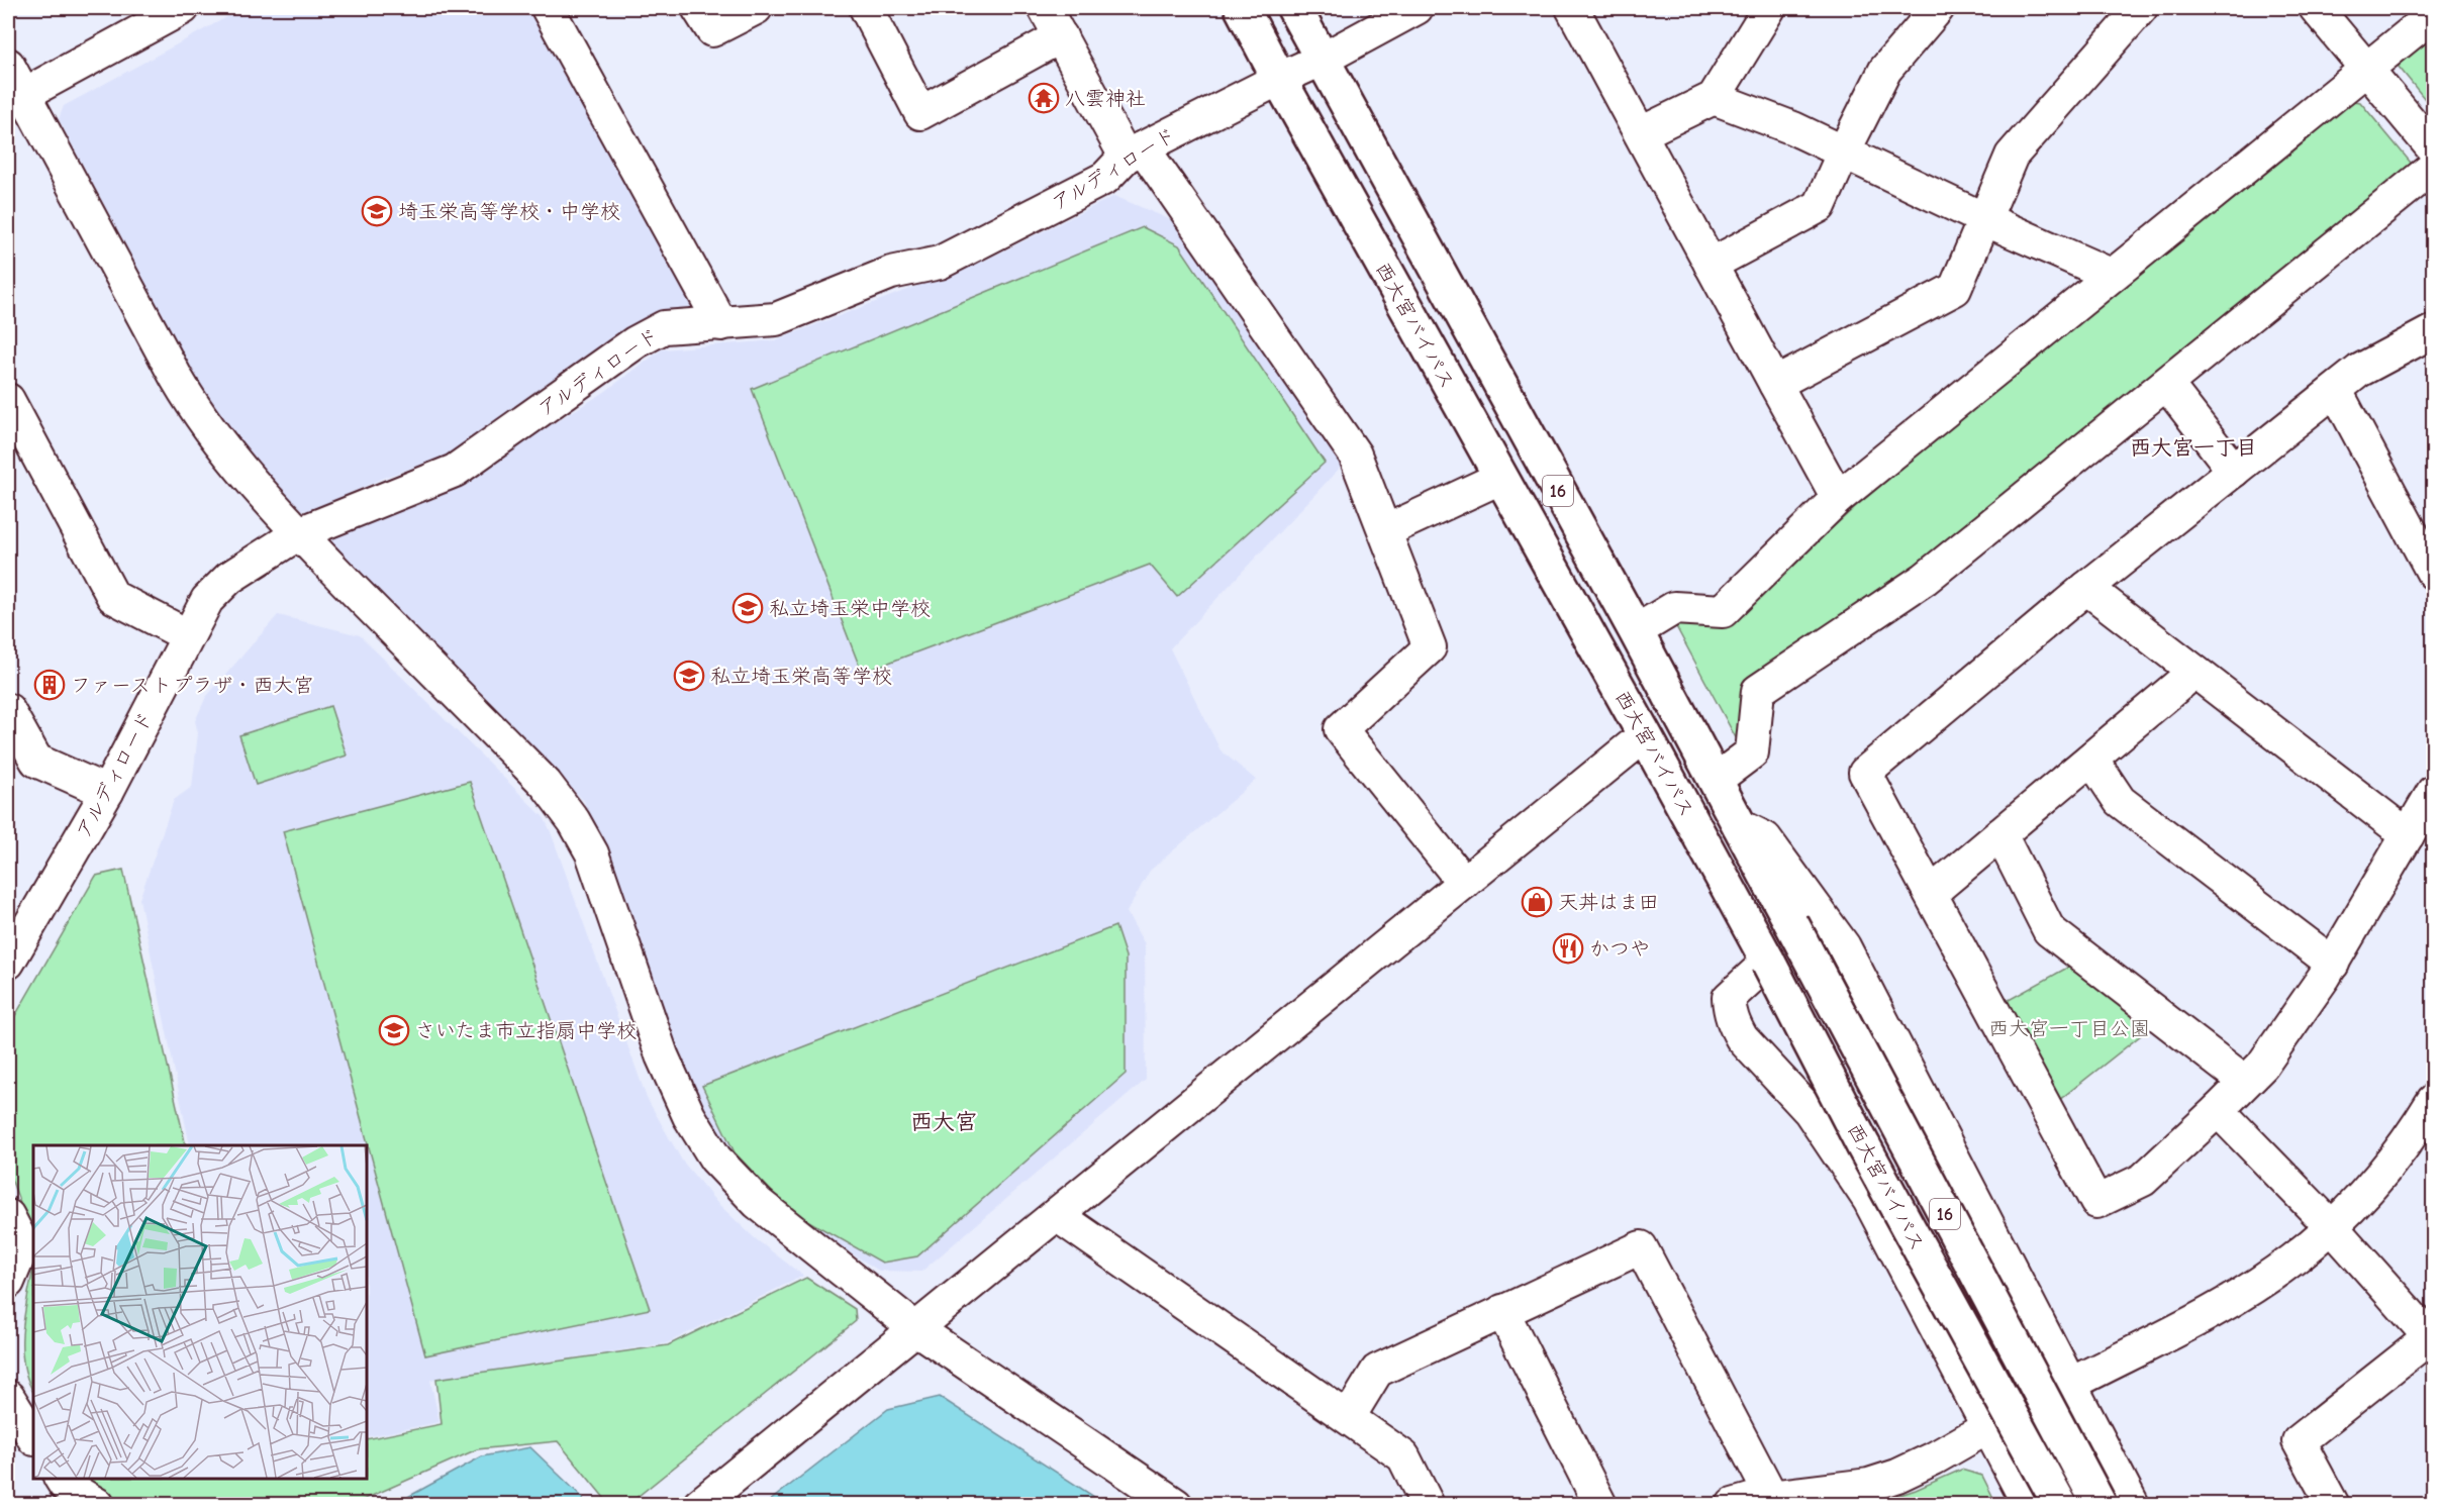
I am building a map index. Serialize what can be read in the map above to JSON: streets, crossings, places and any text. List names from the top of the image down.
{
  "streets": {
    "highway": ["西大宮バイパス", "16"],
    "street": ["アルディロード"]
  },
  "crossings": [
    ["アルディロード", "西大宮バイパス"]
  ],
  "districts": ["西大宮一丁目", "西大宮"],
  "parks": ["西大宮一丁目公園"],
  "places": {
    "temple": ["八雲神社"],
    "school or university": [
      "埼玉栄高等学校・中学校",
      "私立埼玉栄中学校",
      "私立埼玉栄高等学校",
      "さいたま市立指扇中学校"
    ],
    "building": ["ファーストプラザ・西大宮"],
    "shop": ["天丼はま田"],
    "restaurant": ["かつや"]
  }
}
